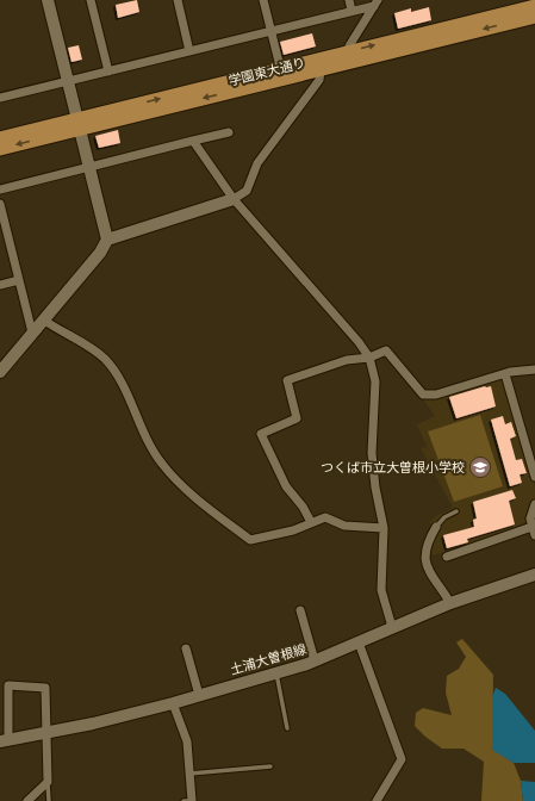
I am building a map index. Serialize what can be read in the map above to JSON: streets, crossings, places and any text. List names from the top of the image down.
{
  "streets": {
    "main road": ["学園東大通り", "土浦大曽根線"]
  },
  "places": {
    "school or university": ["つくば市立大曽根小学校"]
  }
}
